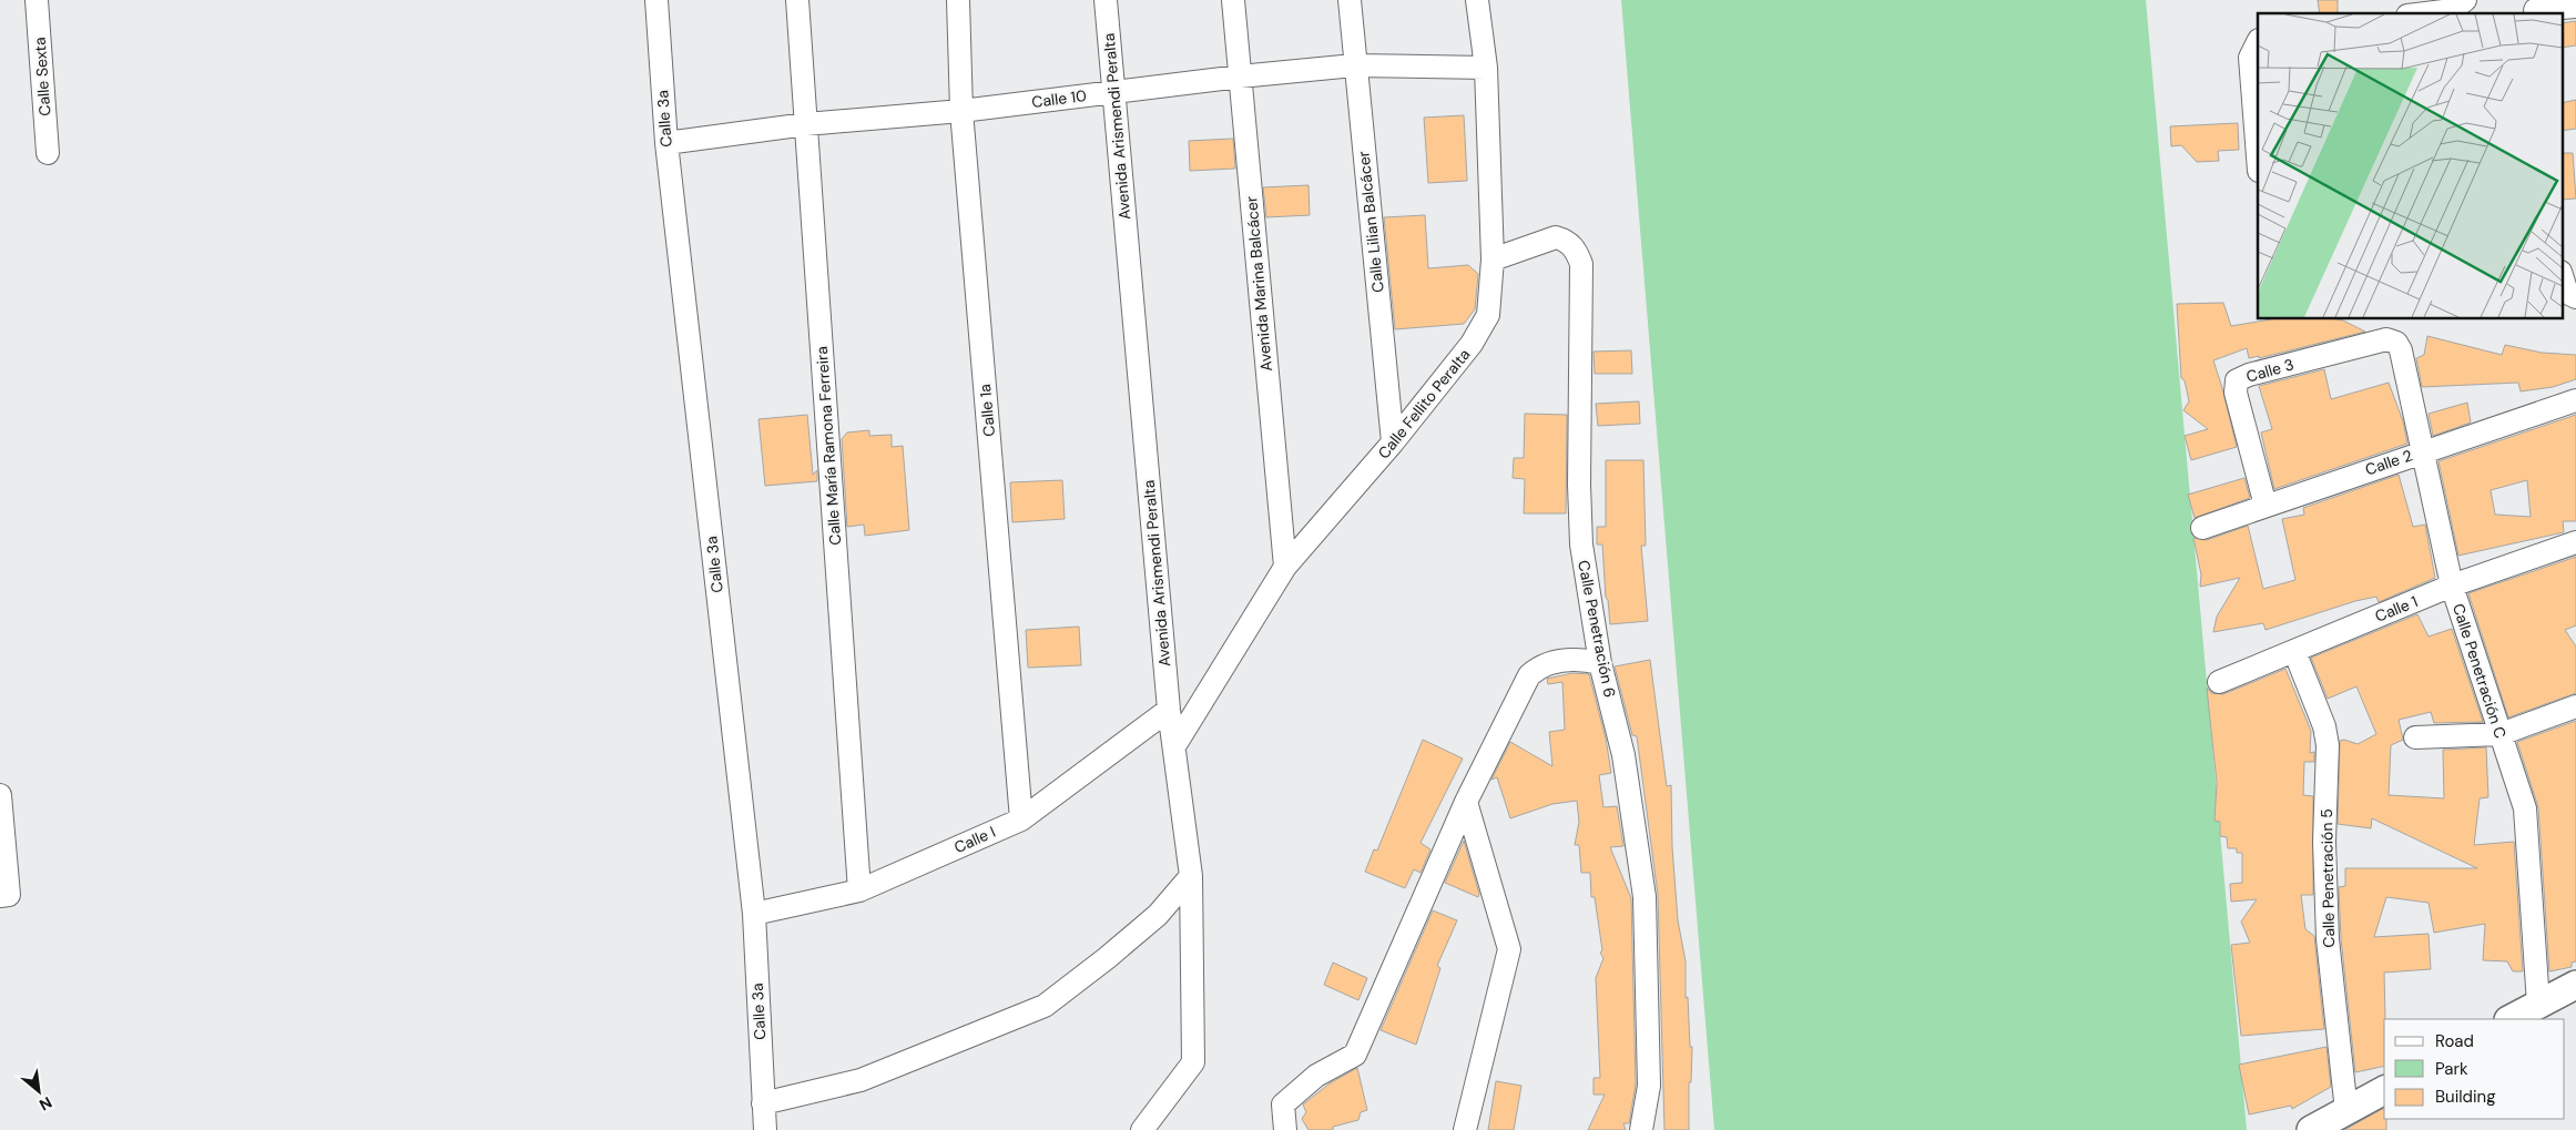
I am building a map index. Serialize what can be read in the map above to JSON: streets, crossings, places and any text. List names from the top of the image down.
{
  "streets": {
    "street": [
      "Calle Sexta",
      "Calle 10",
      "Calle 3a",
      "Avenida Arismendi Peralta",
      "Calle Lilian Balcácer",
      "Avenida Marina Balcácer",
      "Calle 3",
      "Calle Fellito Peralta",
      "Calle 1a",
      "Calle María Ramona Ferreira",
      "Calle 2",
      "Calle 1",
      "Calle Penetración 6",
      "Calle Penetración C",
      "Calle I",
      "Calle Penetración 5"
    ]
  },
  "crossings": [
    ["Calle 10", "Calle 3a"],
    ["Calle 10", "Avenida Arismendi Peralta"],
    ["Calle 10", "Calle Lilian Balcácer"],
    ["Calle 10", "Avenida Marina Balcácer"],
    ["Calle 10", "Calle Fellito Peralta"],
    ["Calle 10", "Calle 1a"],
    ["Calle 10", "Calle María Ramona Ferreira"],
    ["Calle 3a", "Calle I"],
    ["Avenida Arismendi Peralta", "Calle Fellito Peralta"],
    ["Avenida Arismendi Peralta", "Calle I"],
    ["Calle Lilian Balcácer", "Calle Fellito Peralta"],
    ["Avenida Marina Balcácer", "Calle Fellito Peralta"],
    ["Calle 3", "Calle 2"],
    ["Calle 3", "Calle Penetración C"],
    ["Calle Fellito Peralta", "Calle Penetración 6"],
    ["Calle 1a", "Calle I"],
    ["Calle María Ramona Ferreira", "Calle I"],
    ["Calle 2", "Calle Penetración C"],
    ["Calle 1", "Calle Penetración C"],
    ["Calle 1", "Calle Penetración 5"]
  ],
  "legend": ["Road", "Park", "Building"],
  "north": "bottom right"
}
